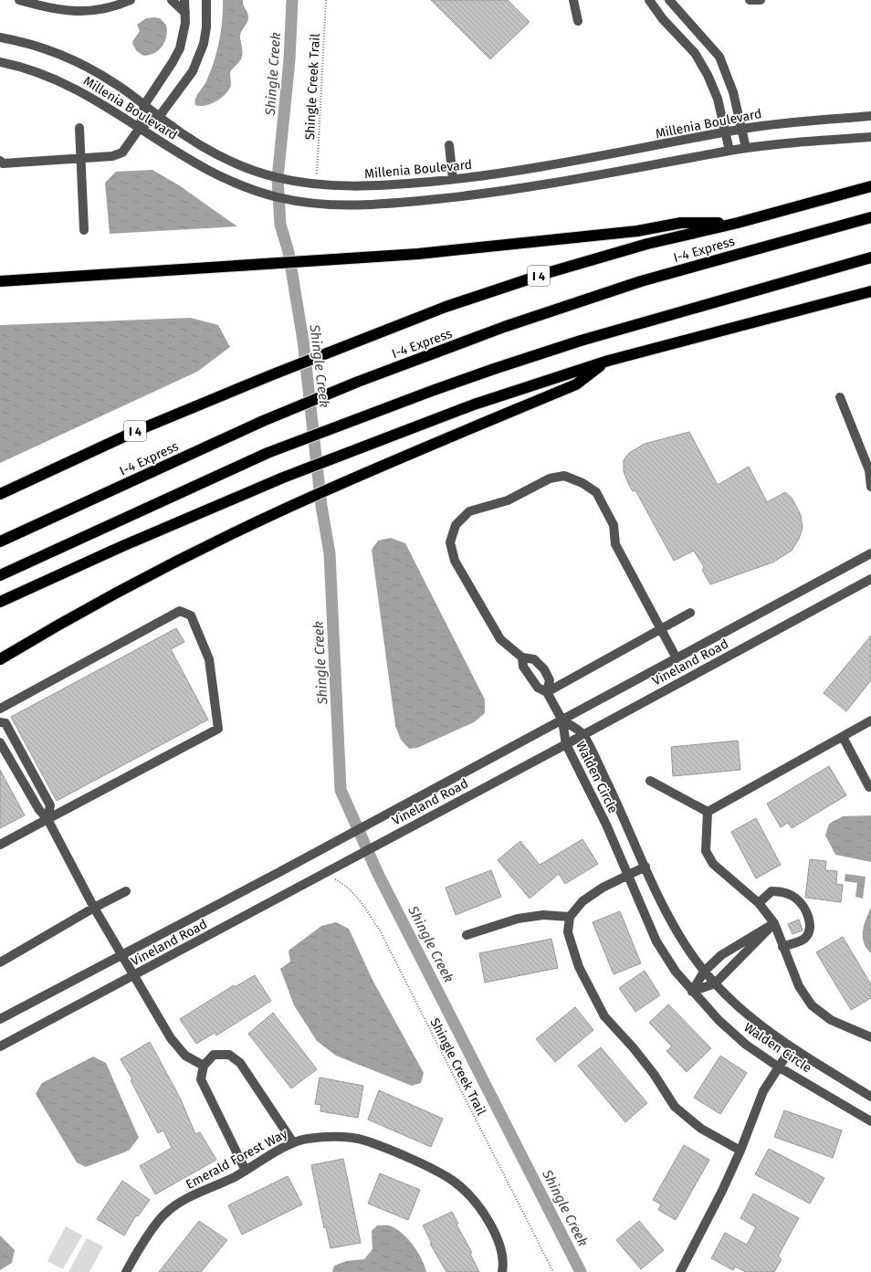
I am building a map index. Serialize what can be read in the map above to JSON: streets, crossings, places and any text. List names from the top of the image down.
{
  "streets": {
    "highway": ["I-4 Express", "I 4"],
    "street": [
      "Millenia Boulevard",
      "Vineland Road",
      "Walden Circle",
      "Emerald Forest Way"
    ],
    "path": ["Shingle Creek Trail"]
  },
  "crossings": [
    ["Vineland Road", "Walden Circle"]
  ],
  "water": ["Shingle Creek"]
}
